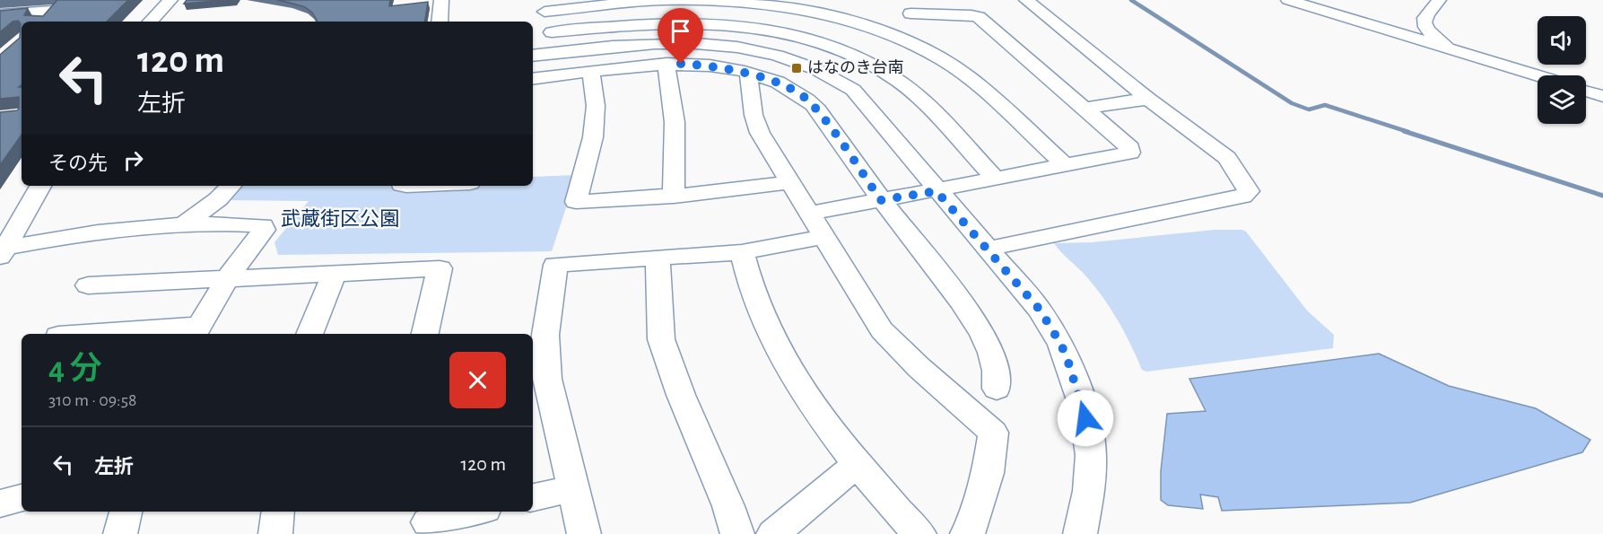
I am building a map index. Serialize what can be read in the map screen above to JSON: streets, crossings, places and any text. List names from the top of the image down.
{
  "parks": ["武蔵街区公園"],
  "places": {
    "transit": ["はなのき台南"]
  },
  "page": {
    "turn": ["120 m", "左折"],
    "then": "その先",
    "heading": ["4 分", "310 m · 09:58"],
    "list": [
      {
        "name": "左折",
        "value": "120 m"
      }
    ]
  }
}
